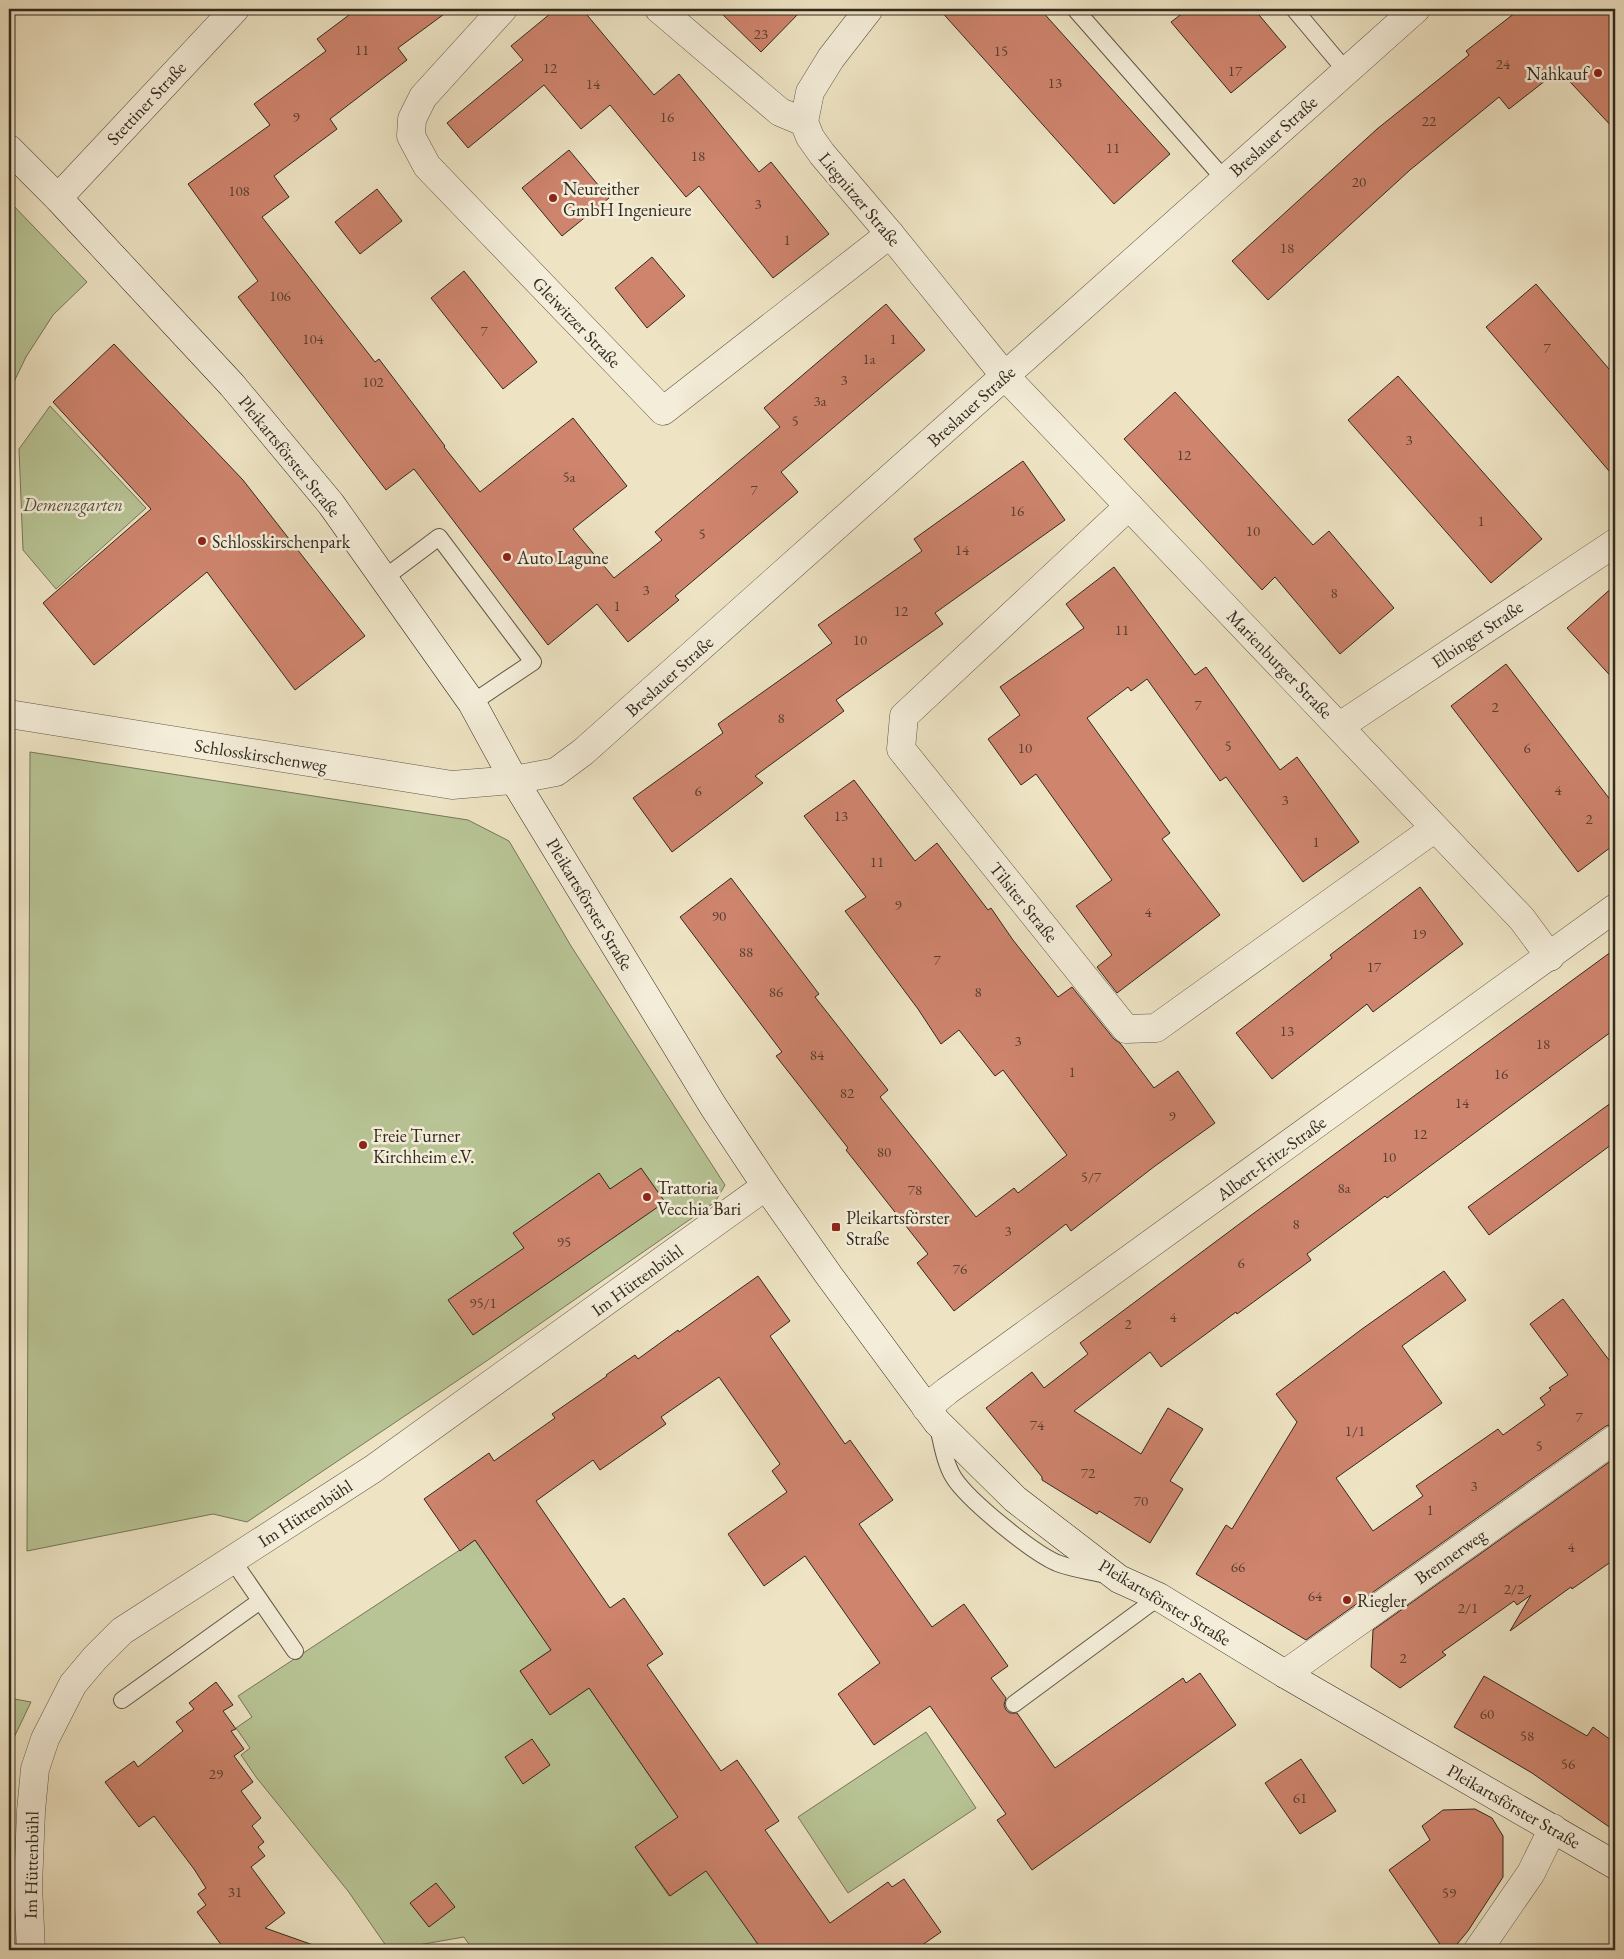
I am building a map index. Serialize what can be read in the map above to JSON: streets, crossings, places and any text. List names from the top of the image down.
{
  "streets": {
    "street": [
      "Stettiner Straße",
      "Breslauer Straße",
      "Liegnitzer Straße",
      "Gleiwitzer Straße",
      "Pleikartsförster Straße",
      "Elbinger Straße",
      "Marienburger Straße",
      "Schlosskirschenweg",
      "Tilsiter Straße",
      "Albert-Fritz-Straße",
      "Im Hüttenbühl",
      "Brennerweg"
    ]
  },
  "crossings": [
    ["Stettiner Straße", "Pleikartsförster Straße"],
    ["Breslauer Straße", "Liegnitzer Straße"],
    ["Breslauer Straße", "Pleikartsförster Straße"],
    ["Breslauer Straße", "Marienburger Straße"],
    ["Breslauer Straße", "Schlosskirschenweg"],
    ["Liegnitzer Straße", "Gleiwitzer Straße"],
    ["Liegnitzer Straße", "Marienburger Straße"],
    ["Pleikartsförster Straße", "Schlosskirschenweg"],
    ["Pleikartsförster Straße", "Albert-Fritz-Straße"],
    ["Pleikartsförster Straße", "Im Hüttenbühl"],
    ["Pleikartsförster Straße", "Brennerweg"],
    ["Elbinger Straße", "Marienburger Straße"],
    ["Marienburger Straße", "Tilsiter Straße"],
    ["Marienburger Straße", "Albert-Fritz-Straße"]
  ],
  "parks": ["Demenzgarten"],
  "places": {
    "other": [
      "Nahkauf",
      "Neureither GmbH Ingenieure",
      "Schlosskirschenpark",
      "Auto Lagune",
      "Freie Turner Kirchheim e.V.",
      "Trattoria Vecchia Bari",
      "Riegler"
    ],
    "transit": ["Pleikartsförster Straße"]
  },
  "house_numbers": [
    "23",
    "11",
    "15",
    "24",
    "12",
    "17",
    "13",
    "14",
    "9",
    "16",
    "22",
    "11",
    "18",
    "20",
    "108",
    "3",
    "1",
    "18",
    "106",
    "7",
    "104",
    "1",
    "7",
    "1a",
    "3",
    "102",
    "3a",
    "5",
    "3",
    "12",
    "5a",
    "7",
    "16",
    "1",
    "10",
    "5",
    "14",
    "3",
    "8",
    "1",
    "12",
    "11",
    "10",
    "7",
    "2",
    "8",
    "5",
    "10",
    "6",
    "4",
    "6",
    "3",
    "13",
    "2",
    "1",
    "11",
    "9",
    "4",
    "90",
    "19",
    "88",
    "7",
    "17",
    "86",
    "8",
    "13",
    "3",
    "18",
    "84",
    "1",
    "16",
    "82",
    "14",
    "9",
    "12",
    "80",
    "10",
    "5/7",
    "8a",
    "78",
    "8",
    "3",
    "95",
    "6",
    "76",
    "95/1",
    "4",
    "2",
    "7",
    "74",
    "1/1",
    "5",
    "72",
    "3",
    "70",
    "1",
    "4",
    "66",
    "2/2",
    "64",
    "2/1",
    "2",
    "60",
    "58",
    "56",
    "29",
    "61",
    "31",
    "59"
  ]
}
